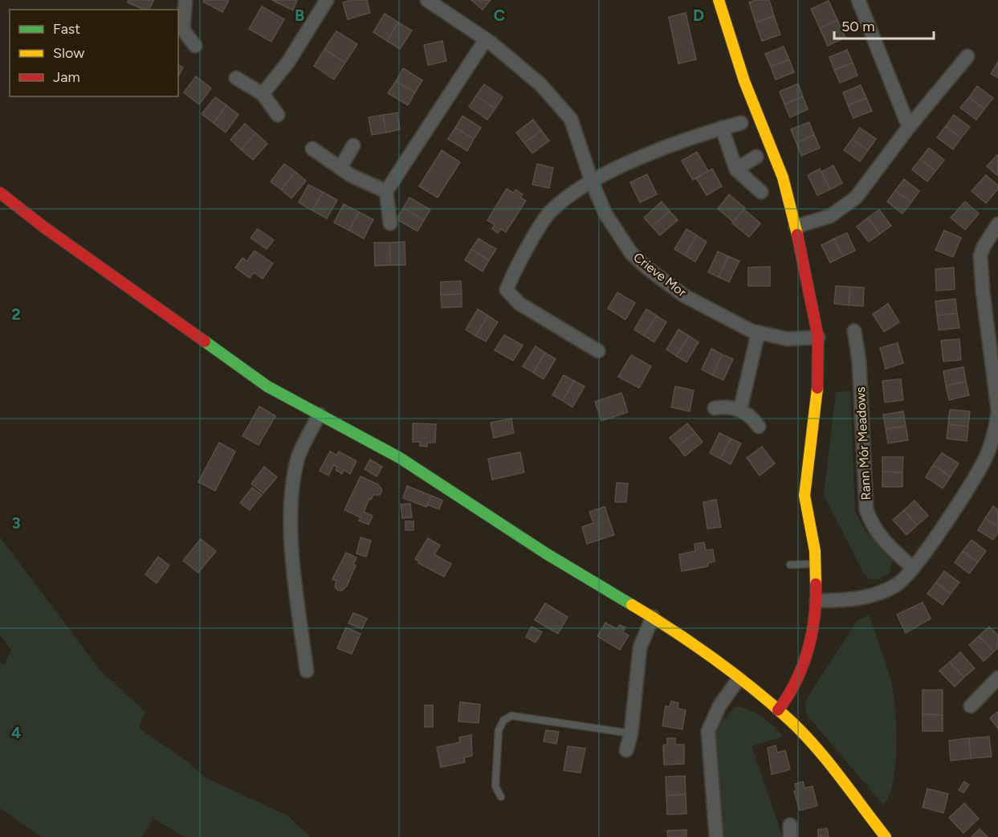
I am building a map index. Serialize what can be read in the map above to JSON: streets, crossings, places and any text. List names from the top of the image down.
{
  "streets": {
    "street": ["Crieve Mor", "Rann Mór Meadows"]
  },
  "legend": ["Fast", "Slow", "Jam"],
  "scale_bar": "50 m",
  "grid": {
    "columns": ["B", "C", "D"],
    "rows": ["2", "3", "4"]
  }
}
